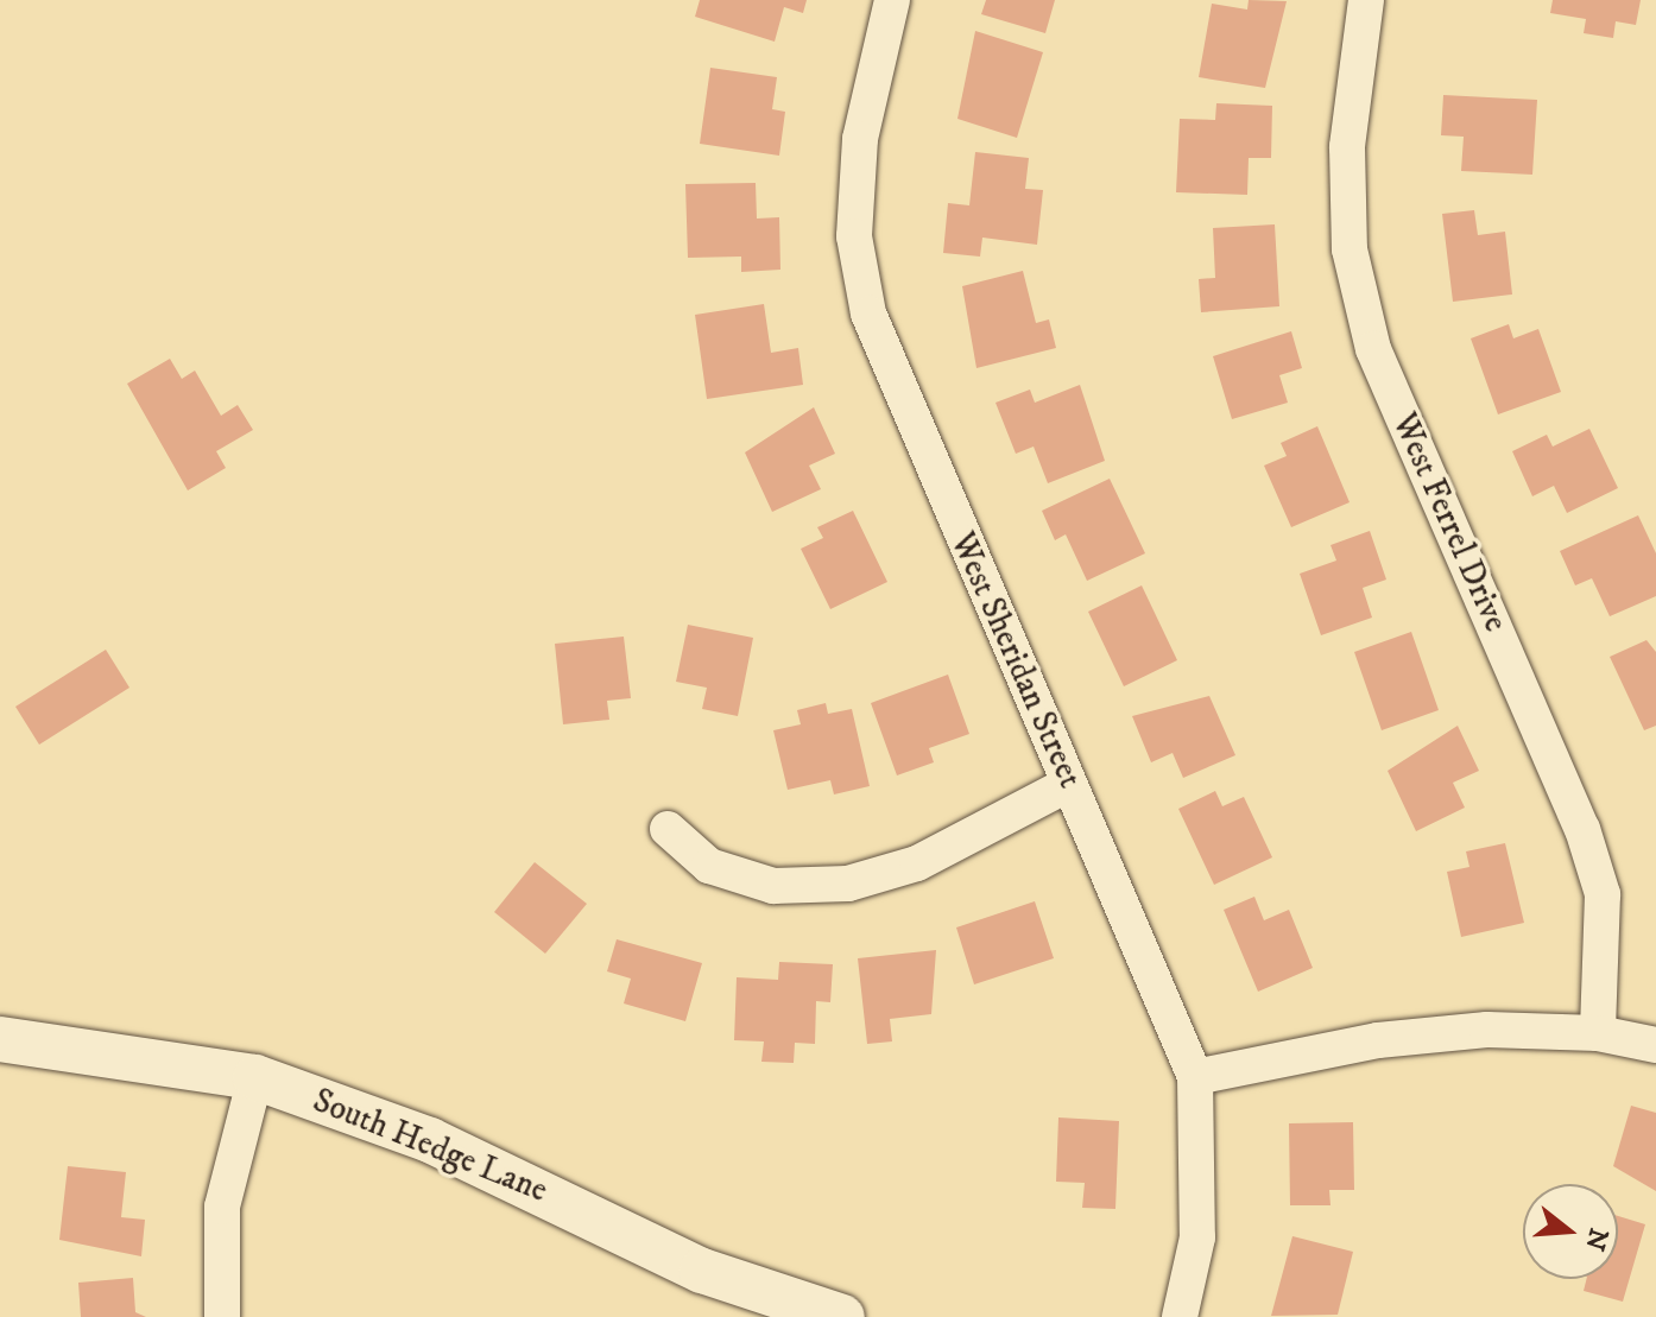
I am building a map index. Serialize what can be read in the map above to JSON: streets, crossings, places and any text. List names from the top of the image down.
{
  "streets": {
    "street": ["West Ferrel Drive", "West Sheridan Street", "South Hedge Lane"]
  },
  "north": "right"
}
